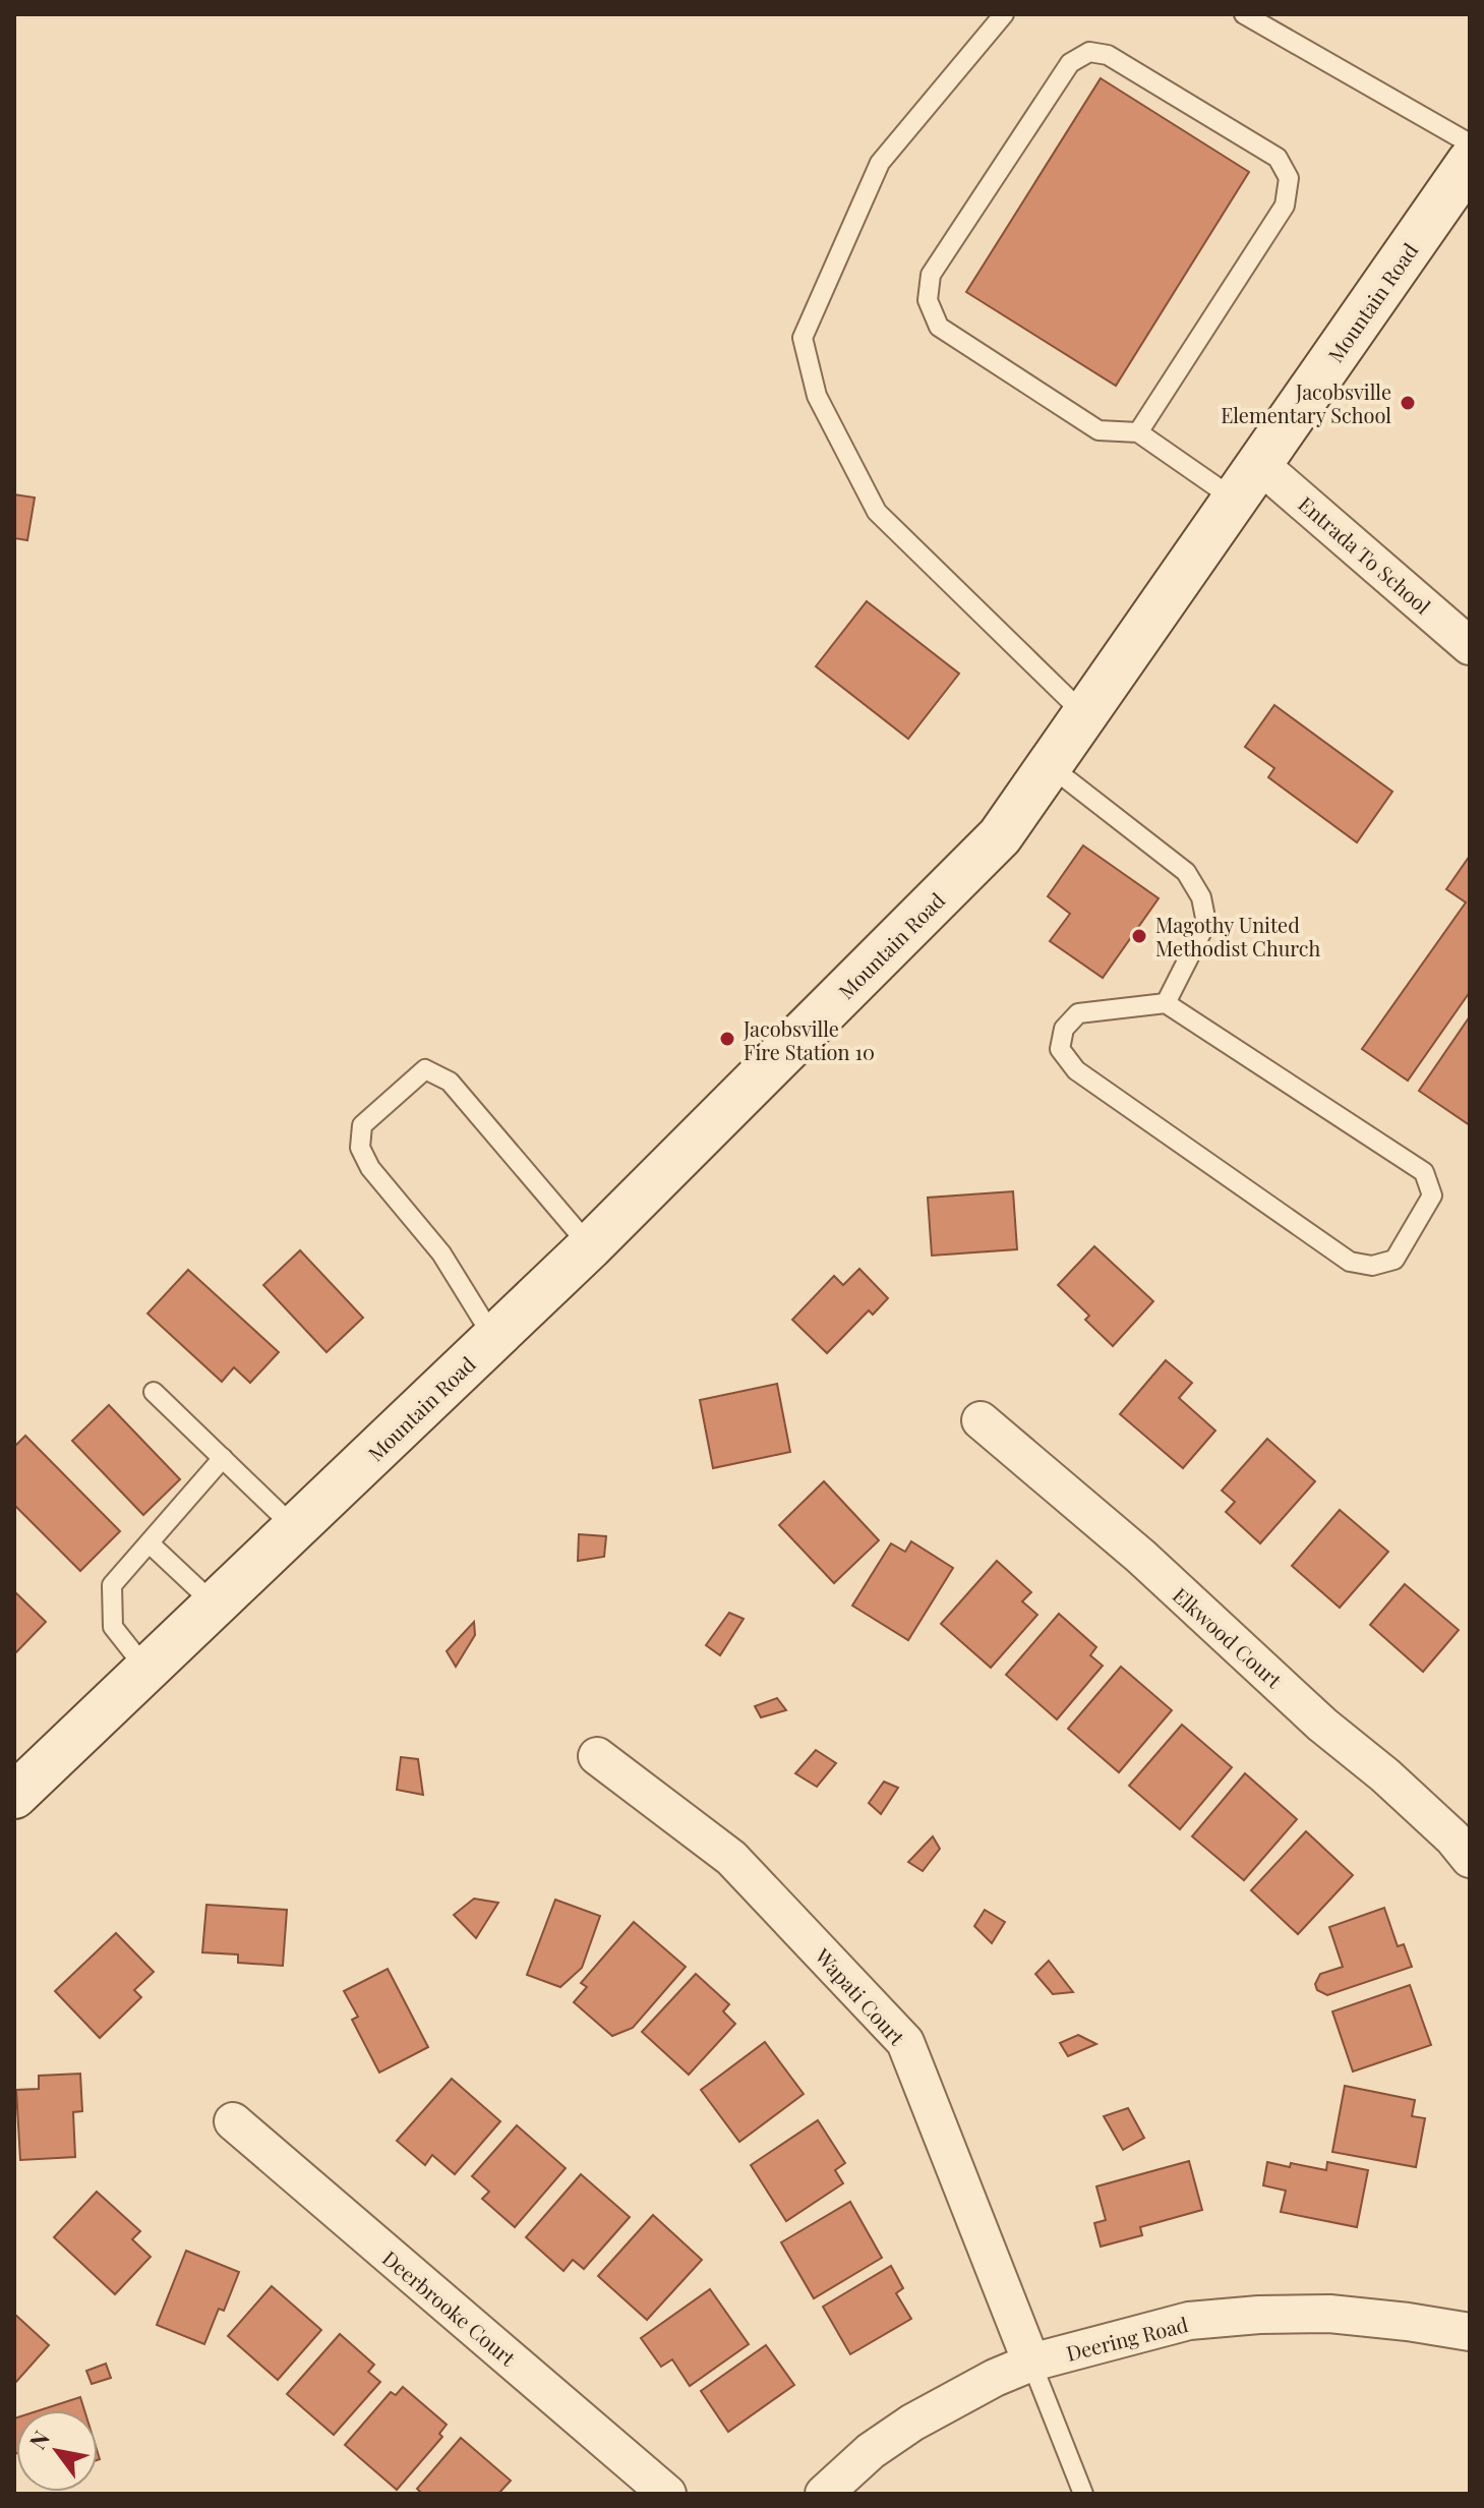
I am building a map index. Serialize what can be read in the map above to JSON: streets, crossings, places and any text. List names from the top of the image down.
{
  "streets": {
    "main road": ["Mountain Road"],
    "street": [
      "Entrada To School",
      "Elkwood Court",
      "Wapati Court",
      "Deerbrooke Court",
      "Deering Road"
    ]
  },
  "crossings": [
    ["Mountain Road", "Entrada To School"],
    ["Wapati Court", "Deering Road"]
  ],
  "places": ["Jacobsville Elementary School", "Magothy United Methodist Church", "Jacobsville Fire Station 10"],
  "north": "top left"
}
